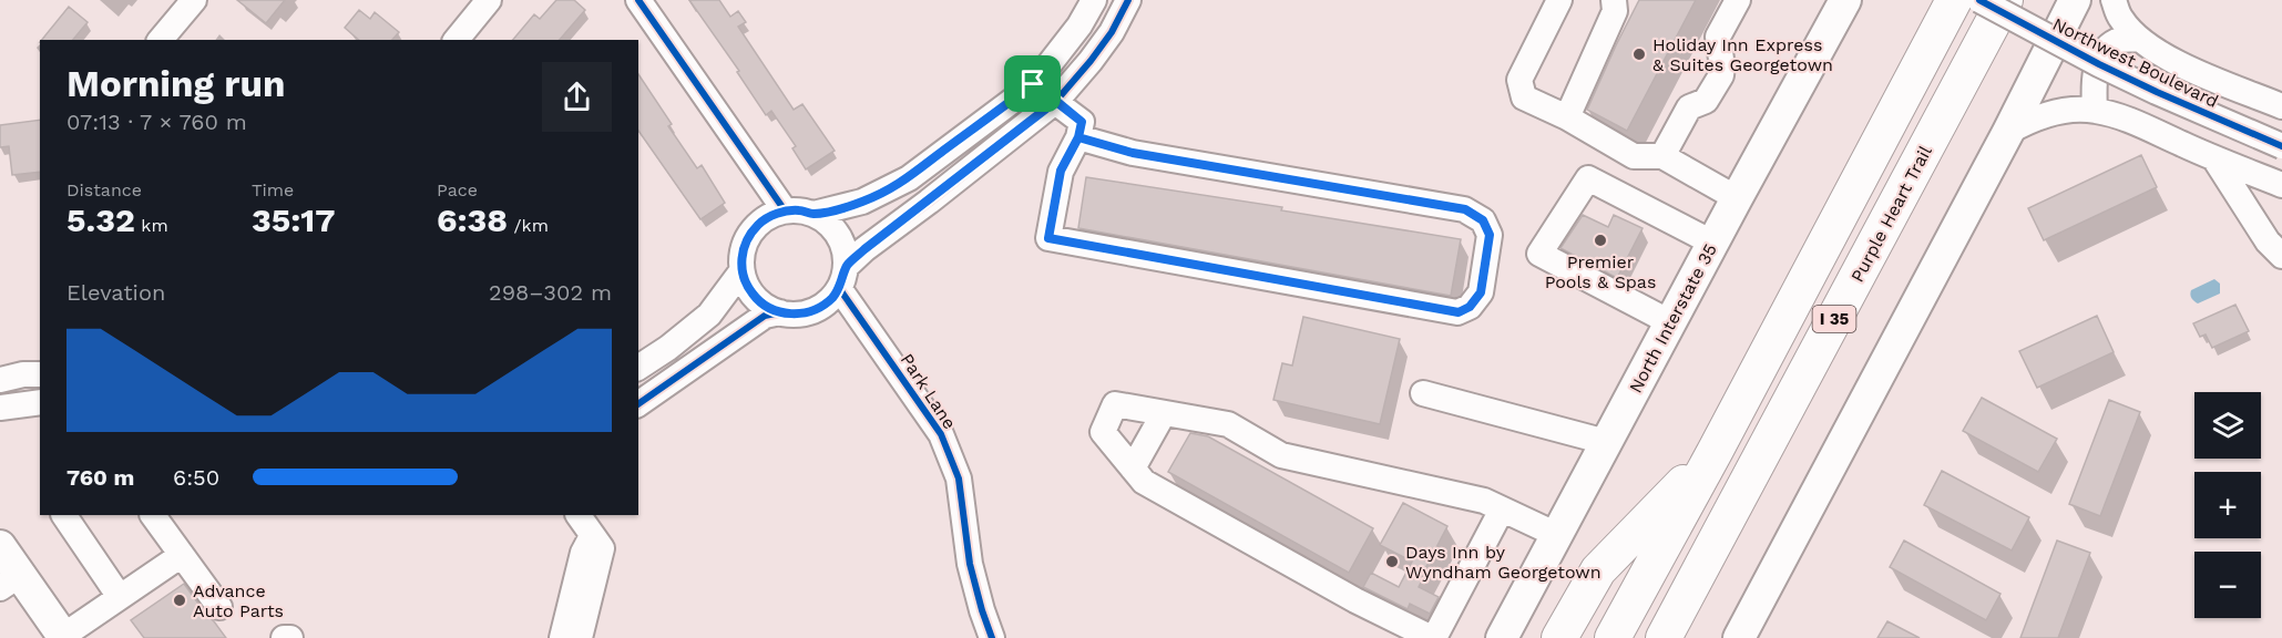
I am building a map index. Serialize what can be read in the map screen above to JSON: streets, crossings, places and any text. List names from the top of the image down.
{
  "streets": {
    "highway": ["Purple Heart Trail", "I 35"],
    "main road": ["North Interstate 35"],
    "street": ["Northwest Boulevard", "Park Lane"]
  },
  "places": [
    "Holiday Inn Express & Suites Georgetown",
    "Premier Pools & Spas",
    "Days Inn by Wyndham Georgetown",
    "Advance Auto Parts"
  ],
  "page": {
    "heading": ["Morning run", "07:13 · 7 × 760 m"],
    "stats": [
      ["Distance", "5.32 km"],
      ["Time", "35:17"],
      ["Pace", "6:38 /km"]
    ],
    "chart": ["Elevation", "298–302 m"],
    "map_buttons": ["+", "−"],
    "list": [
      {
        "name": "760 m",
        "note": "6:50"
      }
    ]
  }
}
